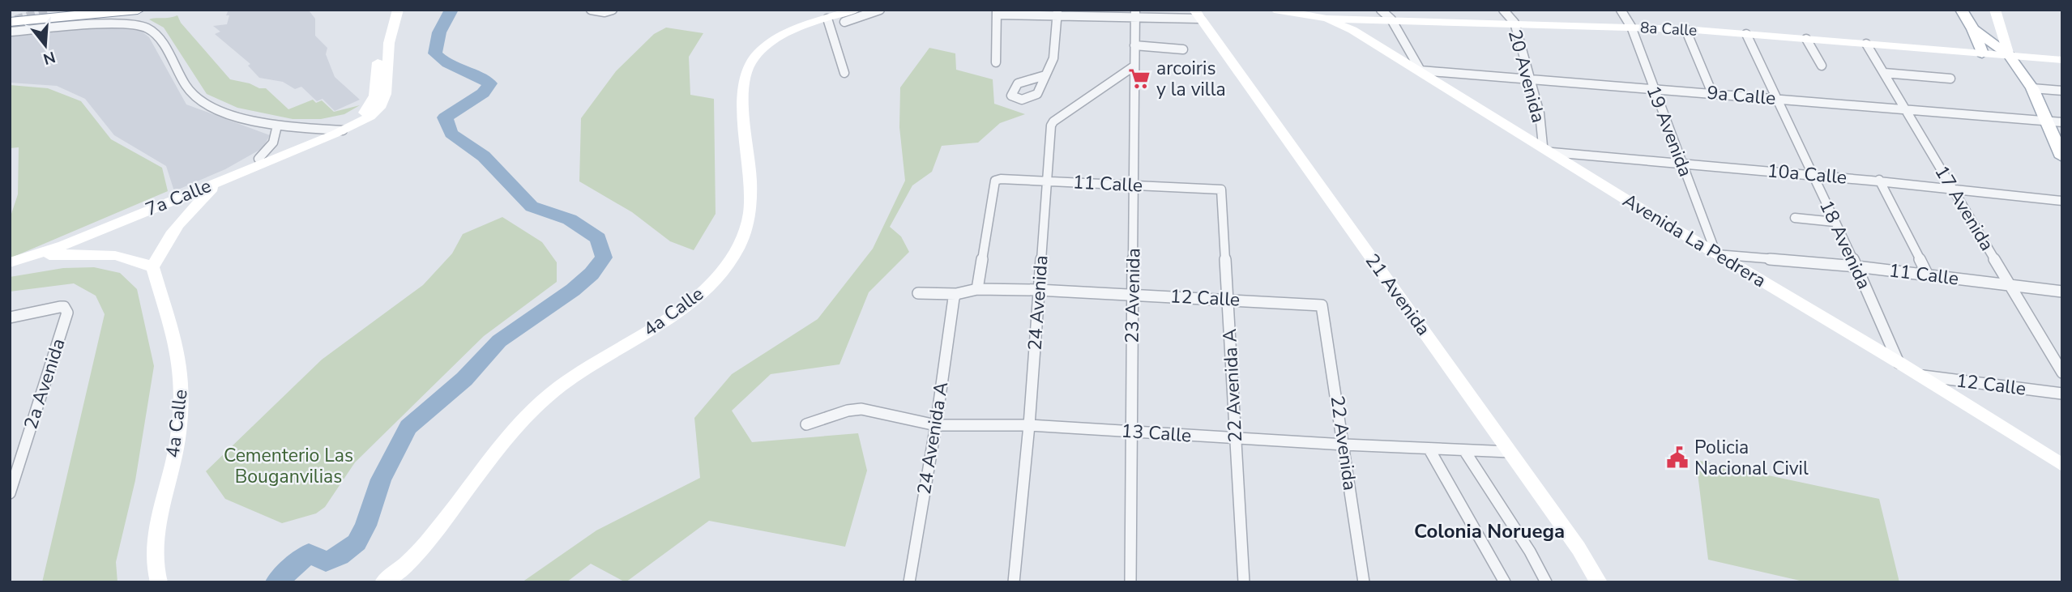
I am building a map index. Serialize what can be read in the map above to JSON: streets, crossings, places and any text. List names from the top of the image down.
{
  "streets": {
    "street": [
      "8a Calle",
      "20 Avenida",
      "9a Calle",
      "19 Avenida",
      "10a Calle",
      "11 Calle",
      "7a Calle",
      "17 Avenida",
      "Avenida La Pedrera",
      "18 Avenida",
      "21 Avenida",
      "23 Avenida",
      "12 Calle",
      "24 Avenida",
      "4a Calle",
      "2a Avenida",
      "22 Avenida A",
      "13 Calle",
      "24 Avenida A",
      "22 Avenida"
    ]
  },
  "crossings": [
    ["8a Calle", "20 Avenida"],
    ["8a Calle", "19 Avenida"],
    ["8a Calle", "17 Avenida"],
    ["8a Calle", "Avenida La Pedrera"],
    ["8a Calle", "18 Avenida"],
    ["20 Avenida", "9a Calle"],
    ["20 Avenida", "10a Calle"],
    ["20 Avenida", "Avenida La Pedrera"],
    ["9a Calle", "19 Avenida"],
    ["9a Calle", "17 Avenida"],
    ["9a Calle", "Avenida La Pedrera"],
    ["9a Calle", "18 Avenida"],
    ["19 Avenida", "10a Calle"],
    ["19 Avenida", "11 Calle"],
    ["19 Avenida", "Avenida La Pedrera"],
    ["10a Calle", "17 Avenida"],
    ["10a Calle", "Avenida La Pedrera"],
    ["10a Calle", "18 Avenida"],
    ["11 Calle", "17 Avenida"],
    ["11 Calle", "Avenida La Pedrera"],
    ["11 Calle", "18 Avenida"],
    ["11 Calle", "23 Avenida"],
    ["11 Calle", "12 Calle"],
    ["11 Calle", "24 Avenida"],
    ["11 Calle", "22 Avenida A"],
    ["Avenida La Pedrera", "18 Avenida"],
    ["Avenida La Pedrera", "12 Calle"],
    ["21 Avenida", "13 Calle"],
    ["23 Avenida", "12 Calle"],
    ["23 Avenida", "24 Avenida"],
    ["23 Avenida", "13 Calle"],
    ["12 Calle", "24 Avenida"],
    ["12 Calle", "22 Avenida A"],
    ["12 Calle", "24 Avenida A"],
    ["12 Calle", "22 Avenida"],
    ["24 Avenida", "13 Calle"],
    ["22 Avenida A", "13 Calle"],
    ["13 Calle", "24 Avenida A"],
    ["13 Calle", "22 Avenida"]
  ],
  "districts": ["Colonia Noruega"],
  "parks": ["Cementerio Las Bouganvilias"],
  "places": {
    "supermarket": ["arcoiris y la villa"],
    "public building": ["Policia Nacional Civil"]
  },
  "north": "bottom"
}
